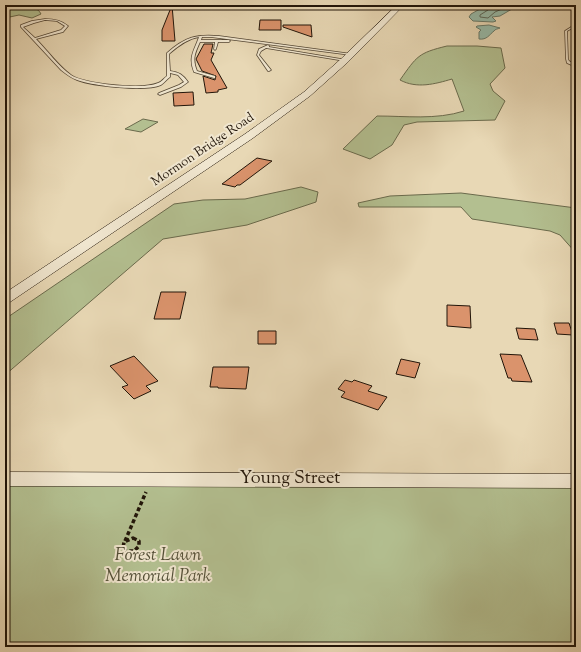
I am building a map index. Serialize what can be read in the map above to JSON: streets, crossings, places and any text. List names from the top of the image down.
{
  "streets": {
    "main road": ["Mormon Bridge Road", "Young Street"]
  },
  "parks": ["Forest Lawn Memorial Park"]
}
